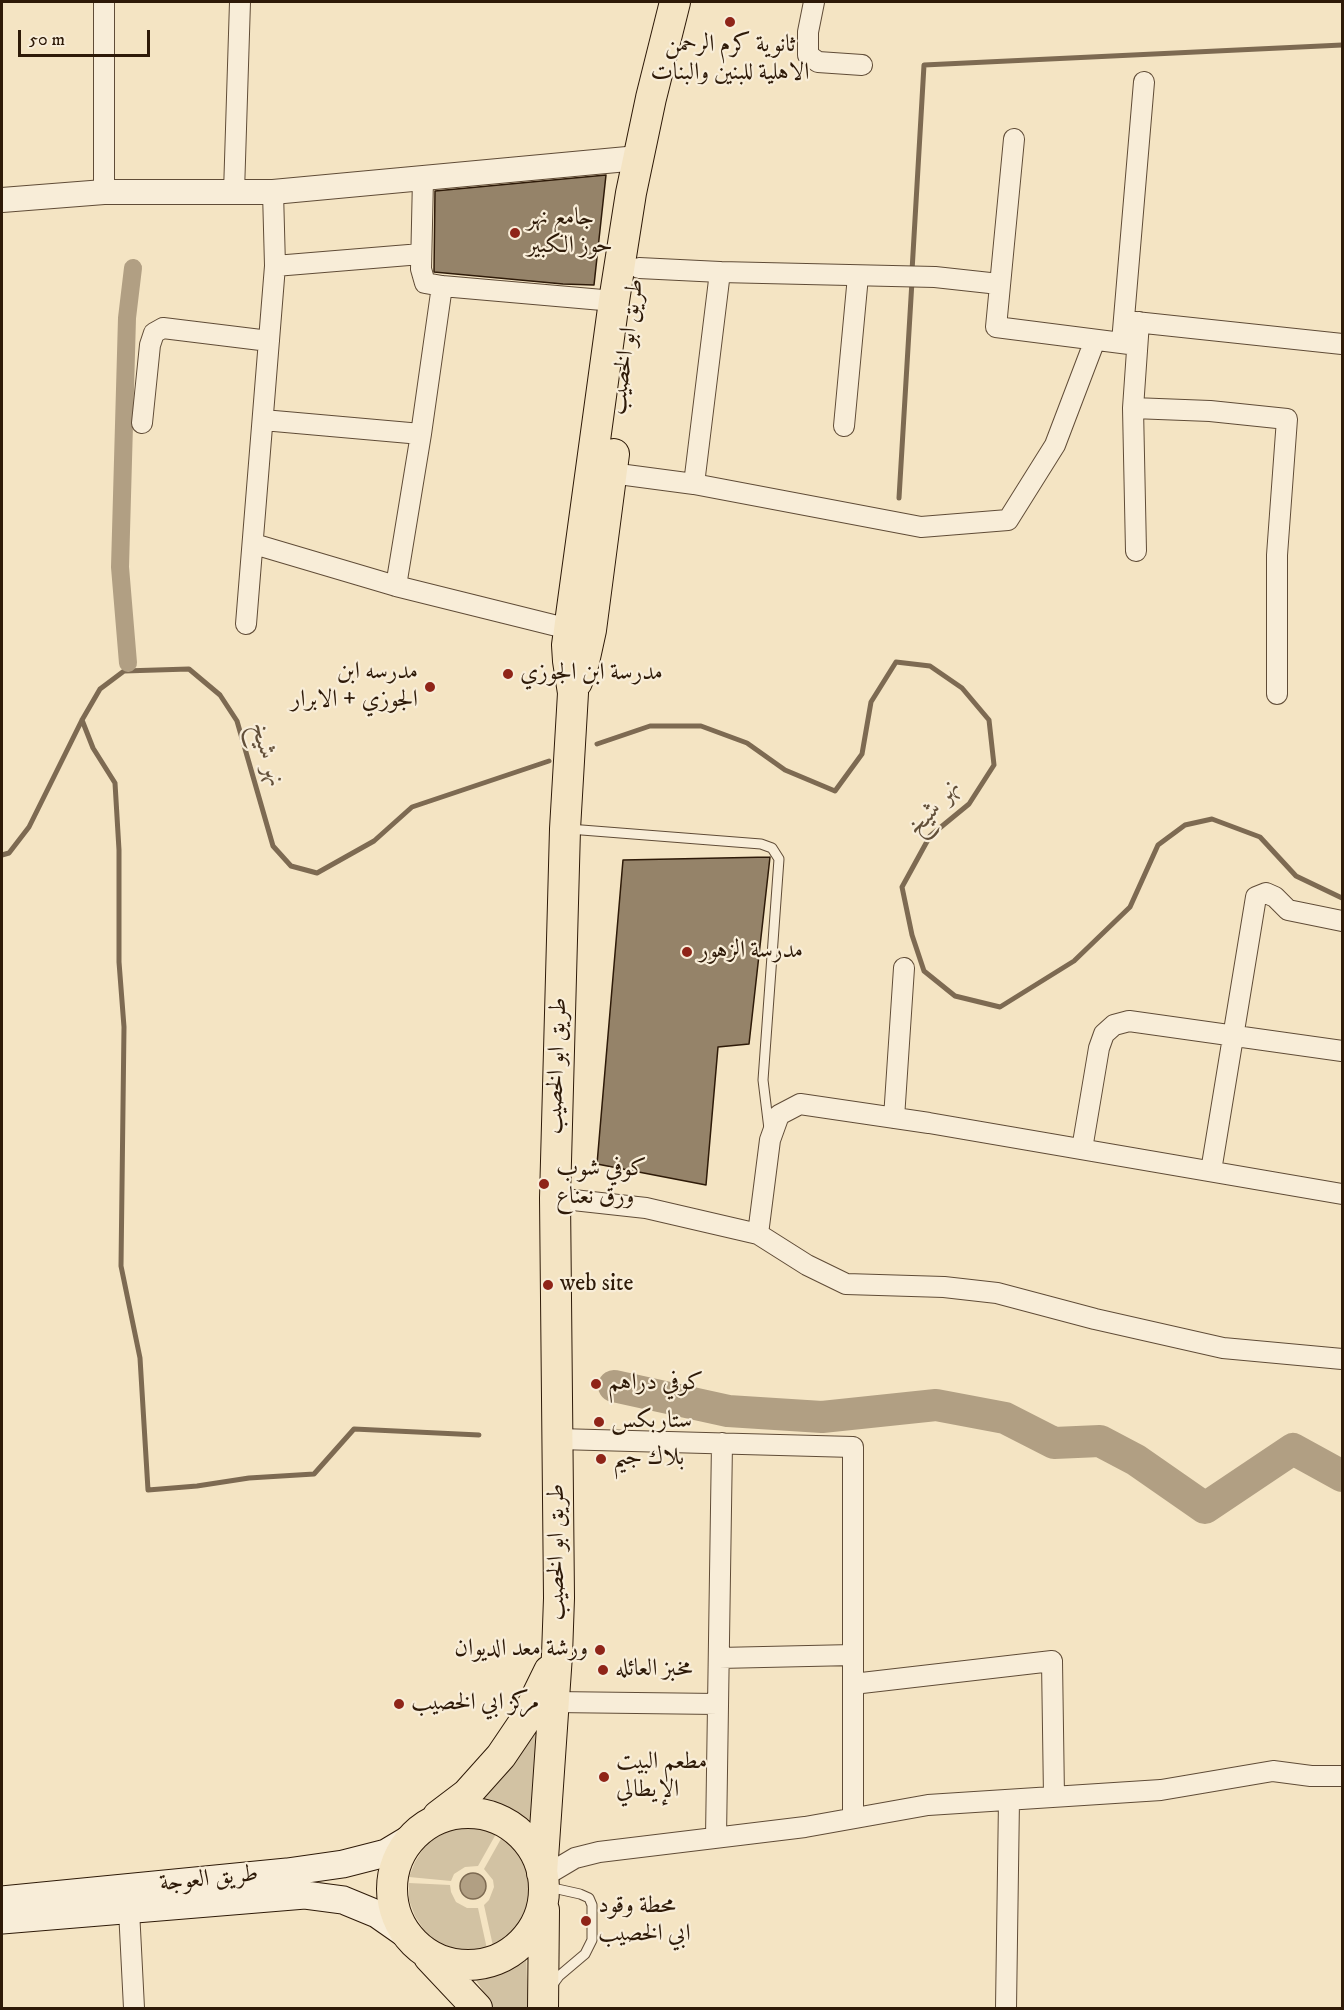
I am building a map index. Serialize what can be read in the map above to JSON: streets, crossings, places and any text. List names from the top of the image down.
{
  "streets": {
    "main road": ["طريق ابو الخصيب", "طريق العوجة"]
  },
  "crossings": [
    ["طريق ابو الخصيب", "طريق العوجة"]
  ],
  "water": ["نهر شيخ"],
  "places": [
    "ثانوية كرم الرحمن الاهلية للبنين والبنات",
    "جامع نهر حوز الكبير",
    "مدرسة ابن الجوزي",
    "مدرسه ابن الجوزي + الابرار",
    "مدرسة الزهور",
    "كوفي شوب ورق نعناع",
    "web site",
    "كوفي دراهم",
    "ستاربكس",
    "بلاك جيم",
    "ورشة معد الديوان",
    "مخبز العائله",
    "مركز ابي الخصيب",
    "مطعم البيت الإيطالي",
    "محطة وقود ابي الخصيب"
  ],
  "scale_bar": "50 m"
}
